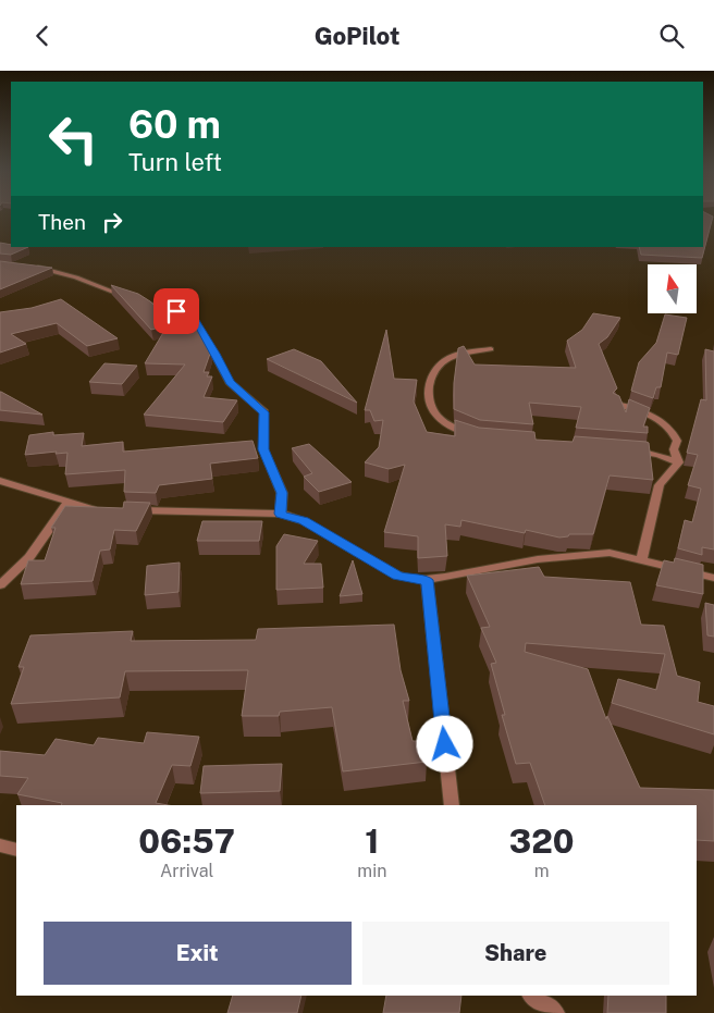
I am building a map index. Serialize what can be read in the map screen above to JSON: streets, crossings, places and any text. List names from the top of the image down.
{
  "north": "top",
  "page": {
    "header": "GoPilot",
    "turn": ["60 m", "Turn left"],
    "then": "Then",
    "eta": [
      "06:57",
      "Arrival",
      "1",
      "min",
      "320",
      "m"
    ],
    "buttons": ["Exit", "Share"]
  }
}
